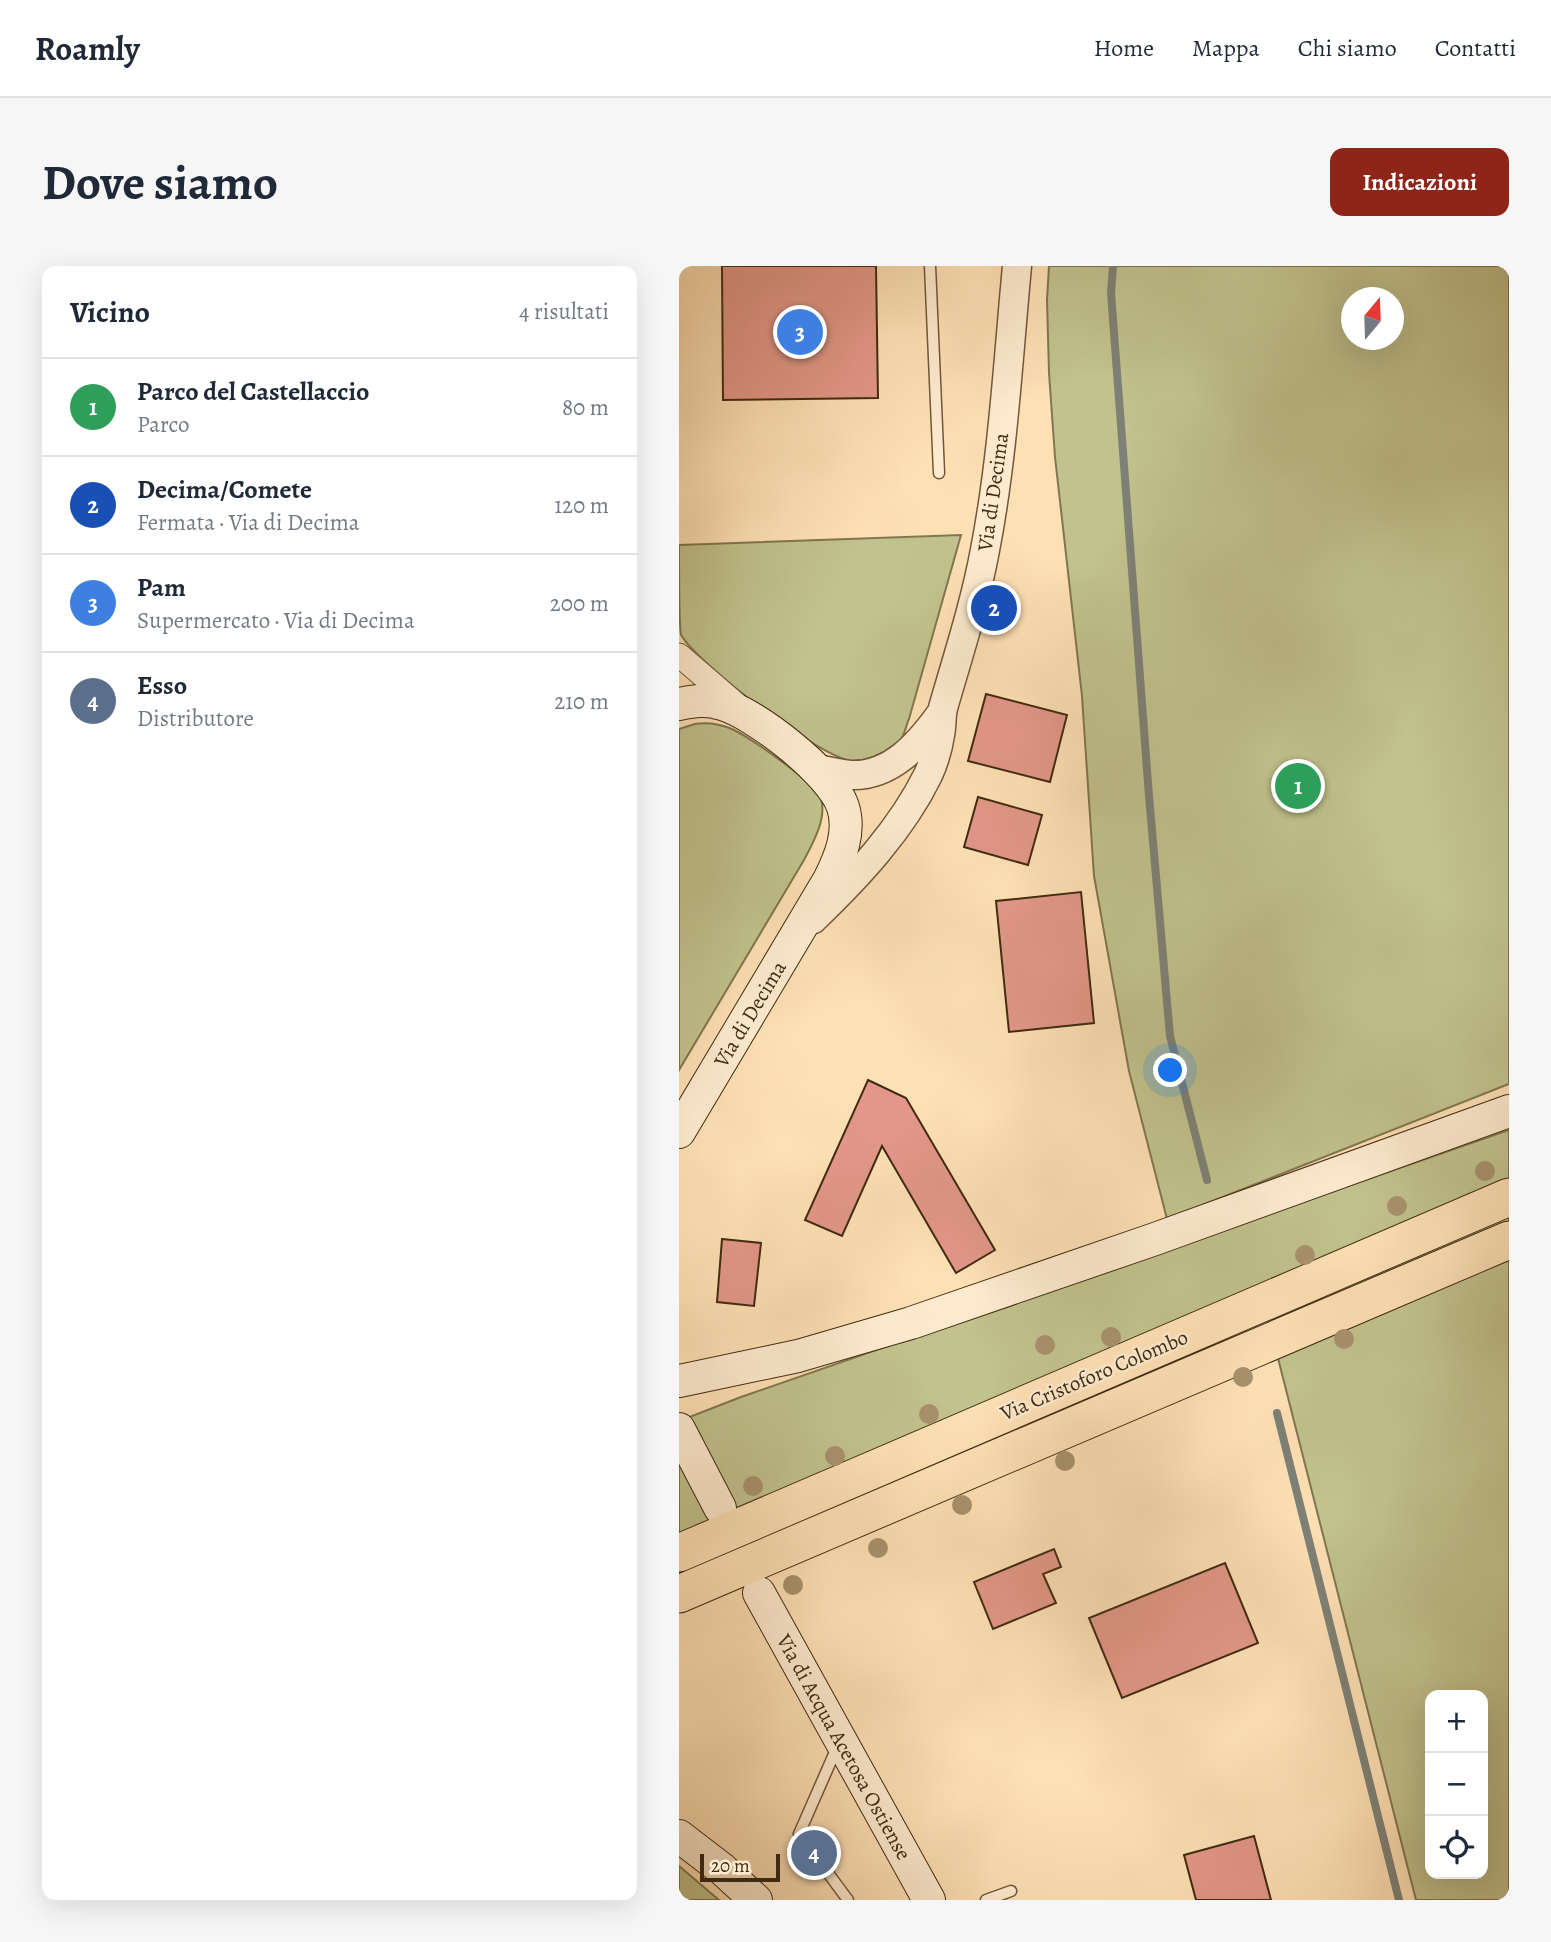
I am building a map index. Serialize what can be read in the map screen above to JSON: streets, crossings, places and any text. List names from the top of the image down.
{
  "streets": {
    "highway": ["Via Cristoforo Colombo"],
    "main road": ["Via di Decima", "Via di Acqua Acetosa Ostiense"]
  },
  "scale_bar": "20 m",
  "north": "top",
  "page": {
    "header": "Roamly",
    "nav": [
      "Home",
      "Mappa",
      "Chi siamo",
      "Contatti"
    ],
    "buttons": "Indicazioni",
    "title": "Dove siamo",
    "heading": ["Vicino", "4 risultati"],
    "pins": [
      "3",
      "2",
      "1",
      "4"
    ],
    "list": [
      {
        "mark": "1",
        "name": "Parco del Castellaccio",
        "note": "Parco",
        "value": "80 m"
      },
      {
        "mark": "2",
        "name": "Decima/Comete",
        "note": "Fermata · Via di Decima",
        "value": "120 m"
      },
      {
        "mark": "3",
        "name": "Pam",
        "note": "Supermercato · Via di Decima",
        "value": "200 m"
      },
      {
        "mark": "4",
        "name": "Esso",
        "note": "Distributore",
        "value": "210 m"
      }
    ],
    "map_buttons": ["+", "−"],
    "scale": "20 m"
  }
}
